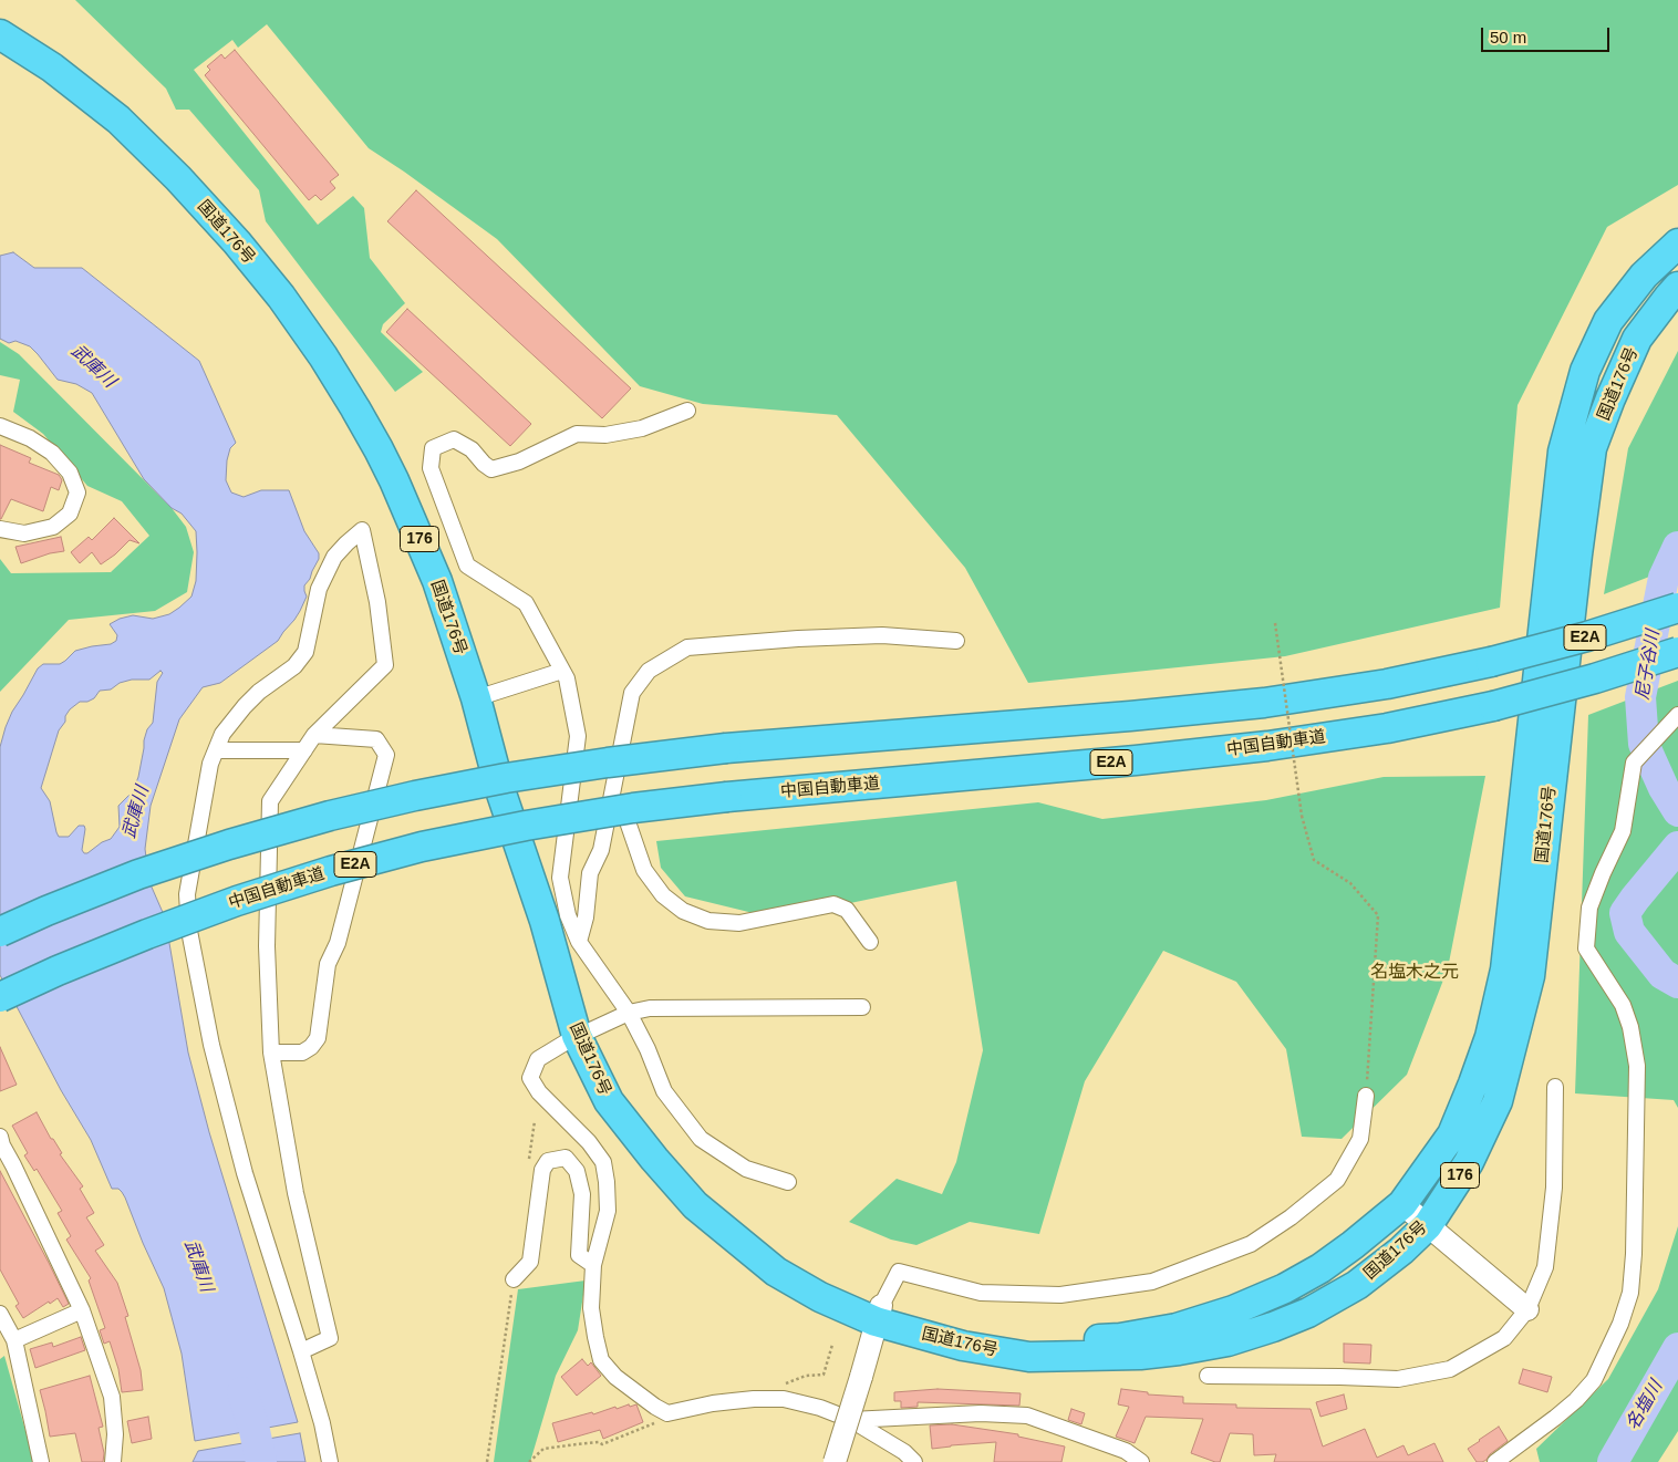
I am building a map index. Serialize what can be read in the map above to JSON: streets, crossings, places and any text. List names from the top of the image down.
{
  "streets": {
    "highway": [
      "国道176号",
      "176",
      "E2A",
      "中国自動車道"
    ]
  },
  "districts": ["名塩木之元"],
  "water": ["武庫川", "尼子谷川", "名塩川"],
  "scale_bar": "50 m"
}
